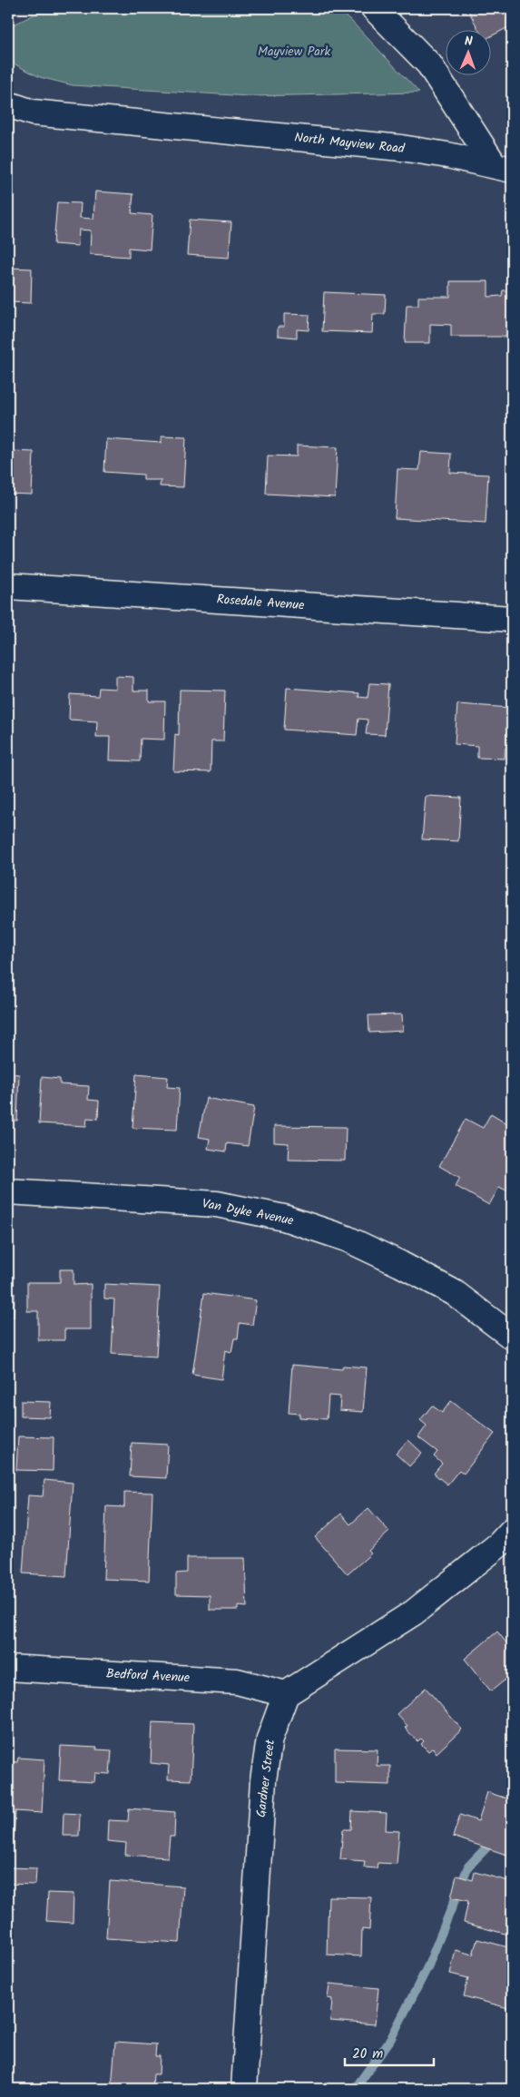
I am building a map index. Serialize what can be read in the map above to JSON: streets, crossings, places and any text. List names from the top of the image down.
{
  "streets": {
    "street": [
      "North Mayview Road",
      "Rosedale Avenue",
      "Van Dyke Avenue",
      "Bedford Avenue",
      "Gardner Street"
    ]
  },
  "crossings": [
    ["Bedford Avenue", "Gardner Street"]
  ],
  "parks": ["Mayview Park"],
  "scale_bar": "20 m",
  "north": "top"
}
